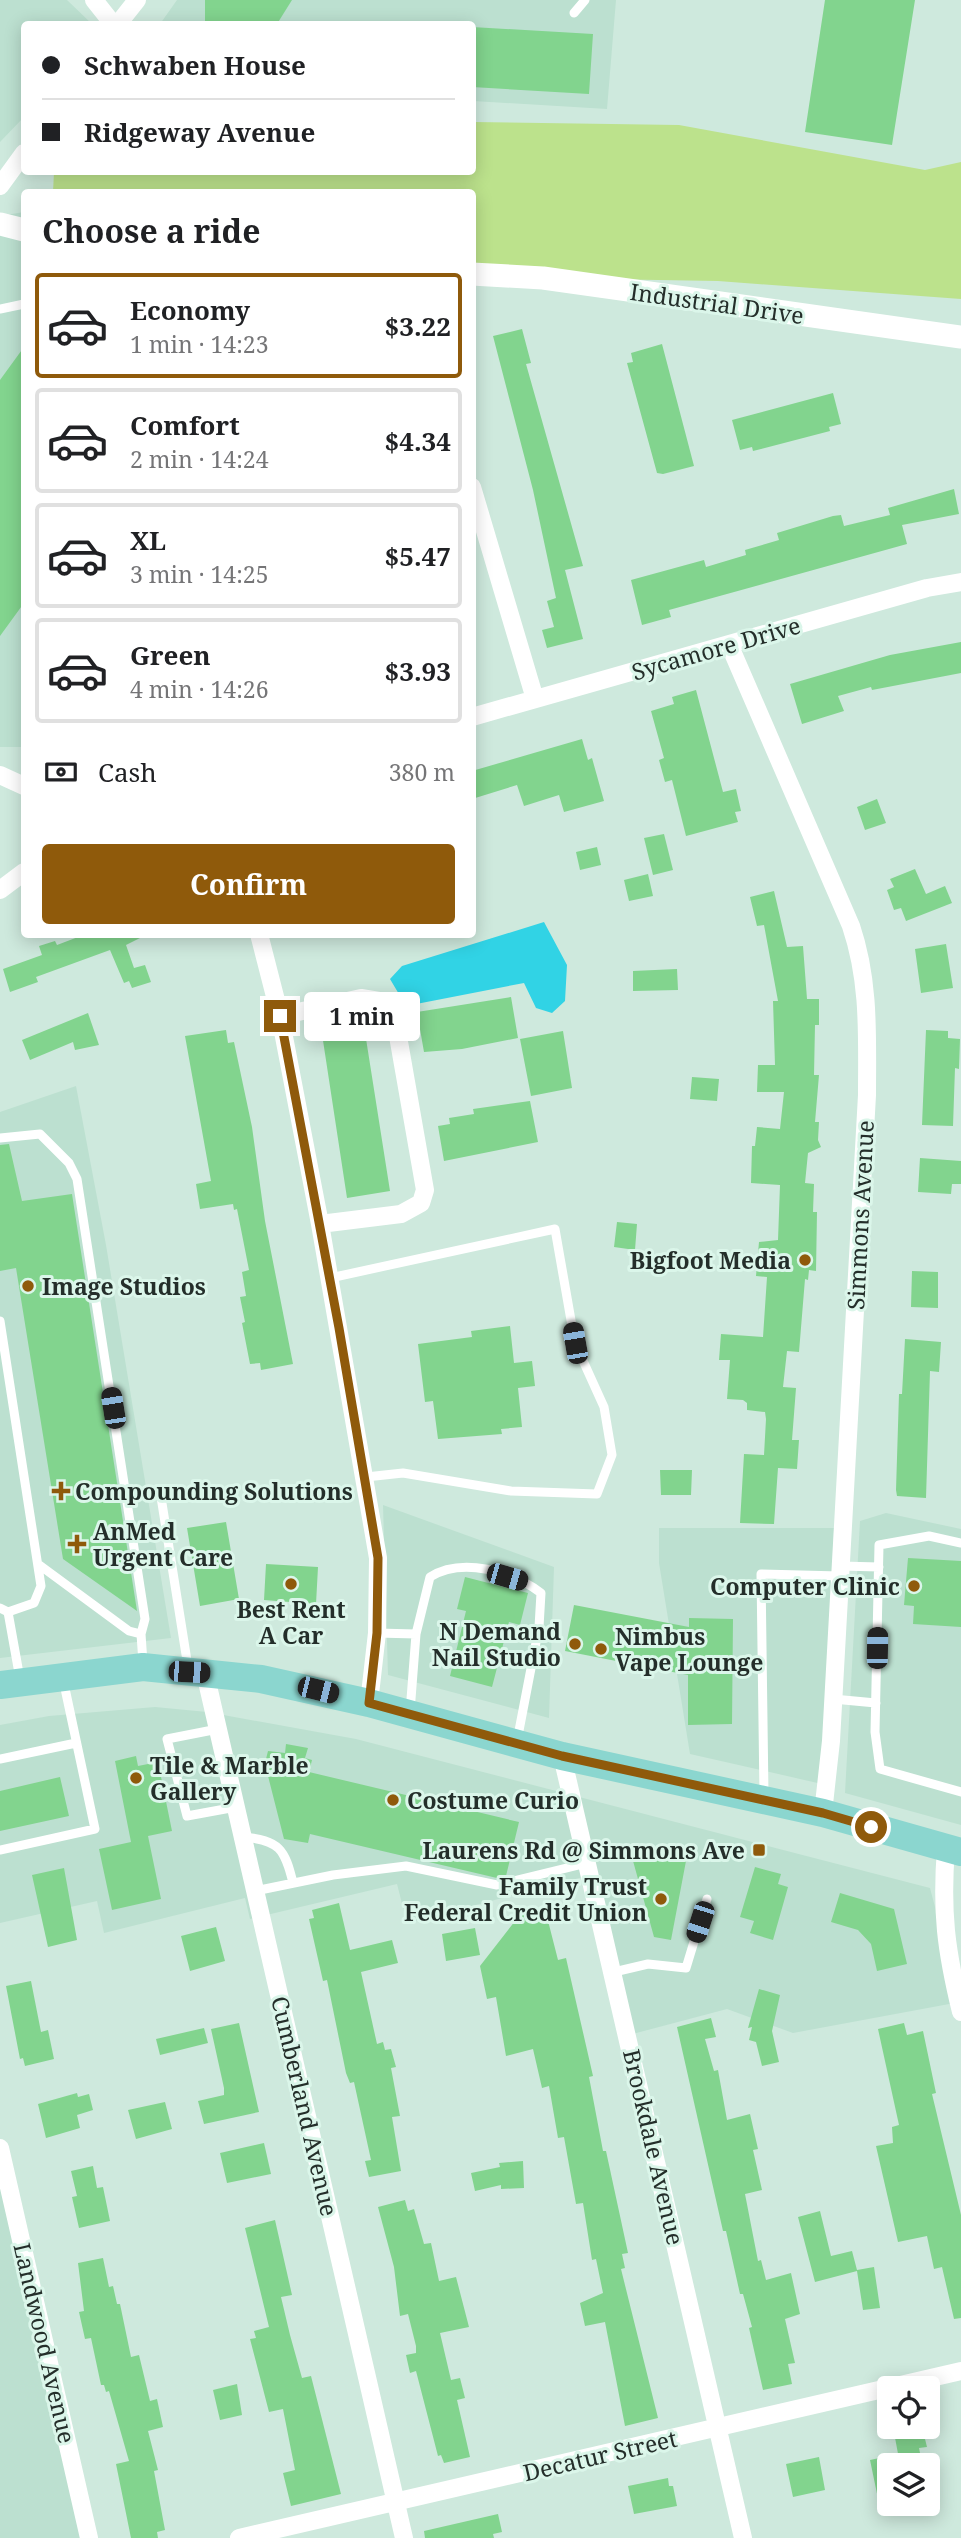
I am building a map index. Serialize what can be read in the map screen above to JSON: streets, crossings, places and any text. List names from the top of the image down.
{
  "streets": {
    "street": [
      "Industrial Drive",
      "Sycamore Drive",
      "Simmons Avenue",
      "Cumberland Avenue",
      "Brookdale Avenue",
      "Landwood Avenue",
      "Decatur Street"
    ]
  },
  "crossings": [
    ["Sycamore Drive", "Simmons Avenue"],
    ["Cumberland Avenue", "Decatur Street"],
    ["Brookdale Avenue", "Decatur Street"]
  ],
  "places": {
    "other": [
      "Bigfoot Media",
      "Image Studios",
      "Best Rent A Car",
      "Computer Clinic",
      "N Demand Nail Studio",
      "Nimbus Vape Lounge",
      "Tile & Marble Gallery",
      "Costume Curio",
      "Family Trust Federal Credit Union"
    ],
    "health": ["Compounding Solutions", "AnMed Urgent Care"],
    "transit": ["Laurens Rd @ Simmons Ave"]
  },
  "page": {
    "banner": ["Schwaben House", "Ridgeway Avenue"],
    "heading": "Choose a ride",
    "list": [
      {
        "name": "Economy",
        "note": "1 min · 14:23",
        "value": "$3.22"
      },
      {
        "name": "Comfort",
        "note": "2 min · 14:24",
        "value": "$4.34"
      },
      {
        "name": "XL",
        "note": "3 min · 14:25",
        "value": "$5.47"
      },
      {
        "name": "Green",
        "note": "4 min · 14:26",
        "value": "$3.93"
      }
    ],
    "pay": ["Cash", "380 m"],
    "buttons": "Confirm",
    "bubble": "1 min"
  }
}
